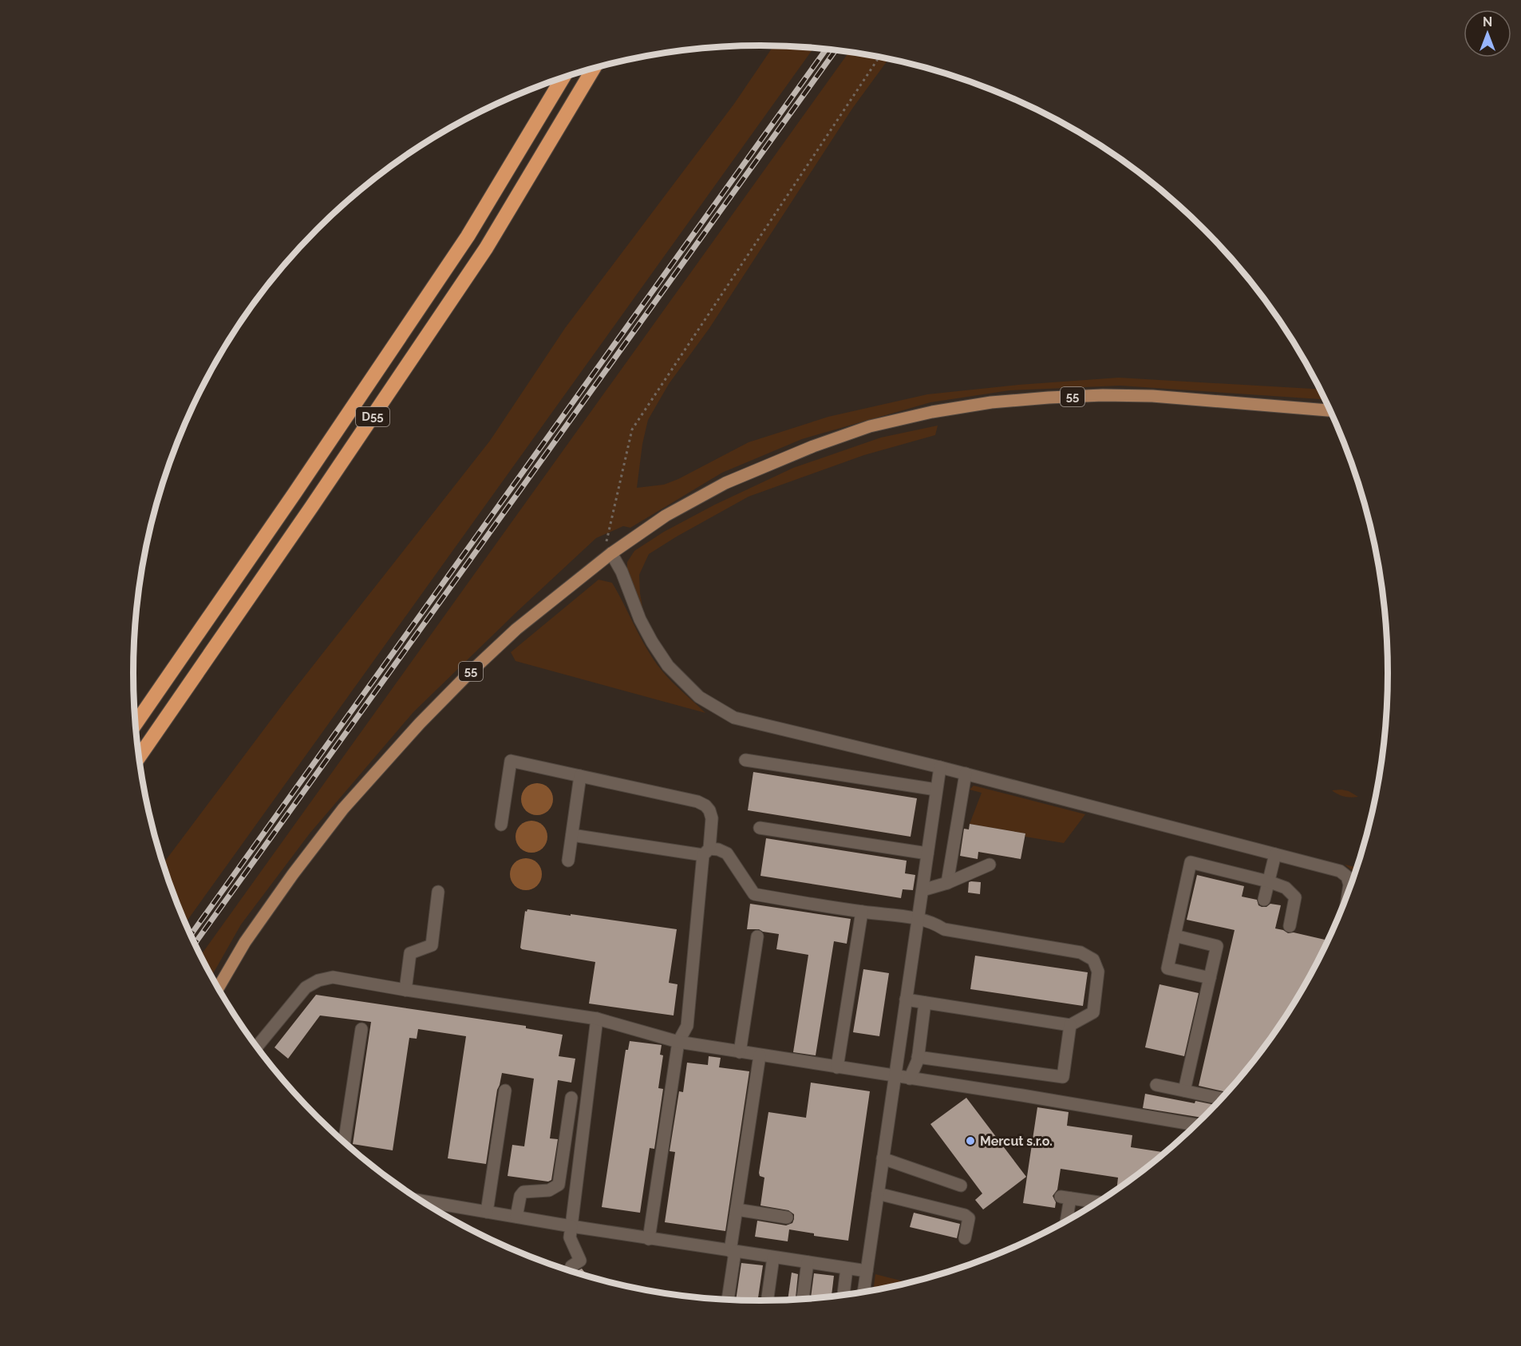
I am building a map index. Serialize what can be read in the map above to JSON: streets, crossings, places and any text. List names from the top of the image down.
{
  "streets": {
    "highway": ["D55"],
    "main road": ["55"]
  },
  "places": ["Mercut s.r.o."],
  "north": "top"
}
